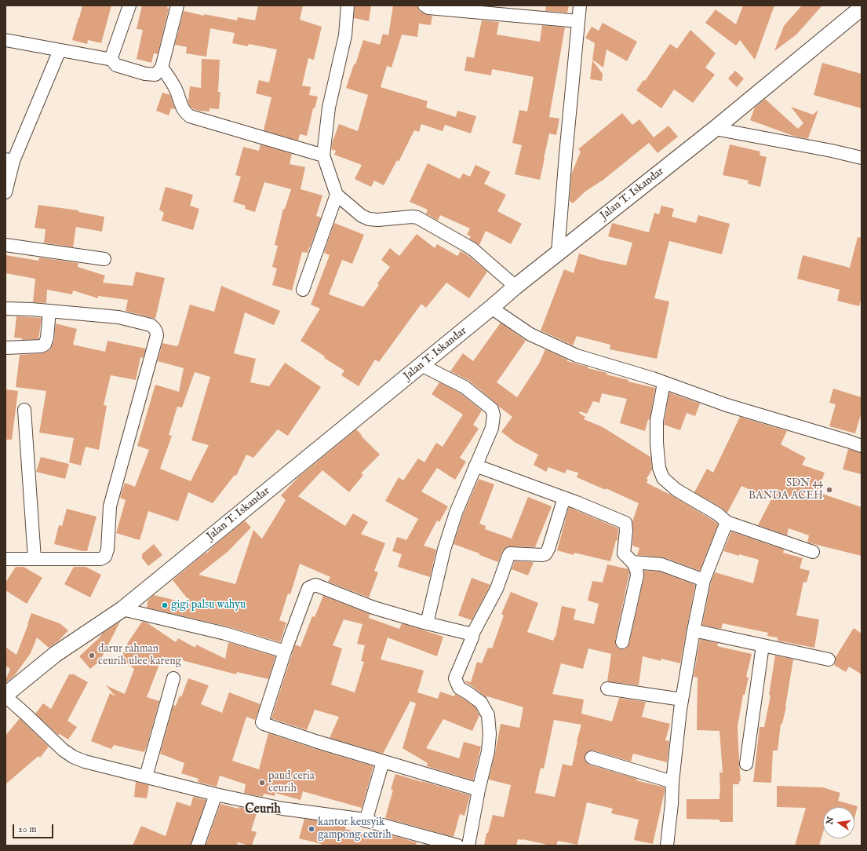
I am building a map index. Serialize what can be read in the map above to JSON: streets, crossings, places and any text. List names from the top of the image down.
{
  "streets": {
    "street": ["Jalan T. Iskandar"]
  },
  "districts": ["Ceurih"],
  "places": [
    "SDN 44 BANDA ACEH",
    "gigi palsu wahyu",
    "darur rahman ceurih ulee kareng",
    "paud ceria ceurih",
    "kantor keusyik gampong ceurih"
  ],
  "scale_bar": "20 m",
  "north": "left"
}
